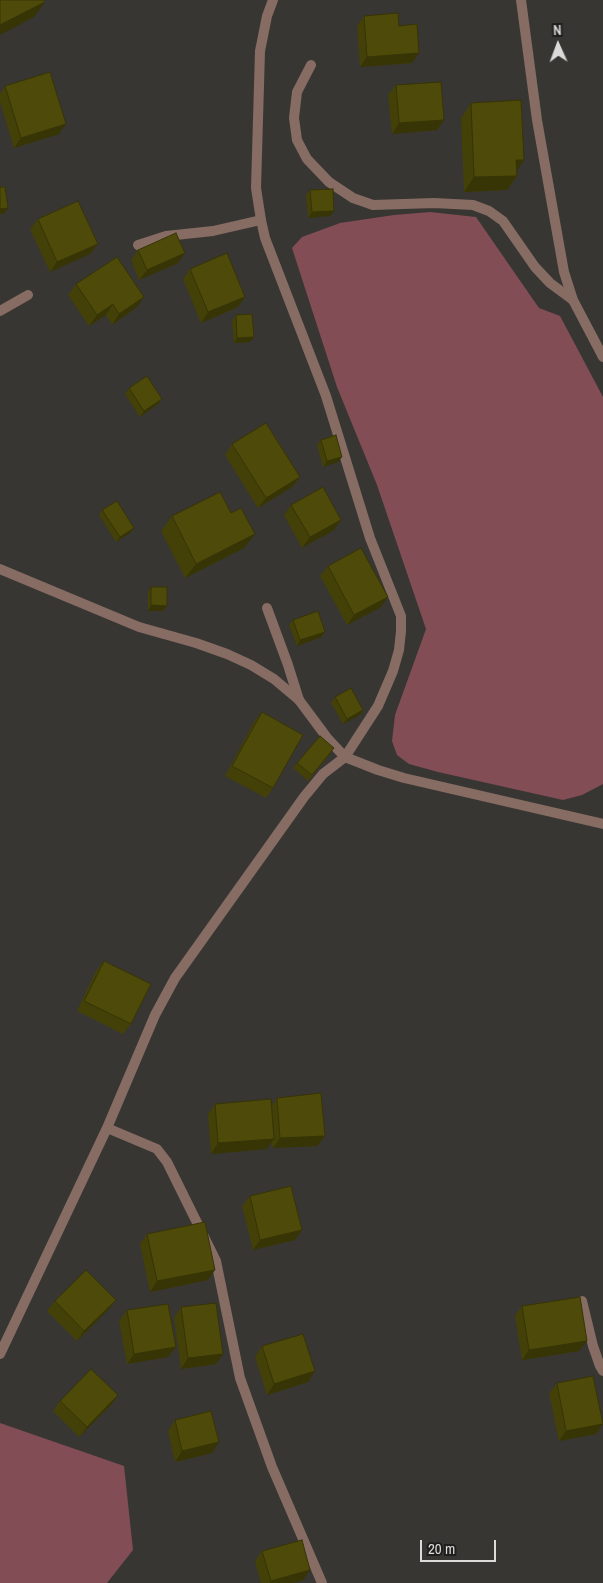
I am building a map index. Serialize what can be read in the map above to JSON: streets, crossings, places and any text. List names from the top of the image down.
{
  "scale_bar": "20 m",
  "north": "top"
}
